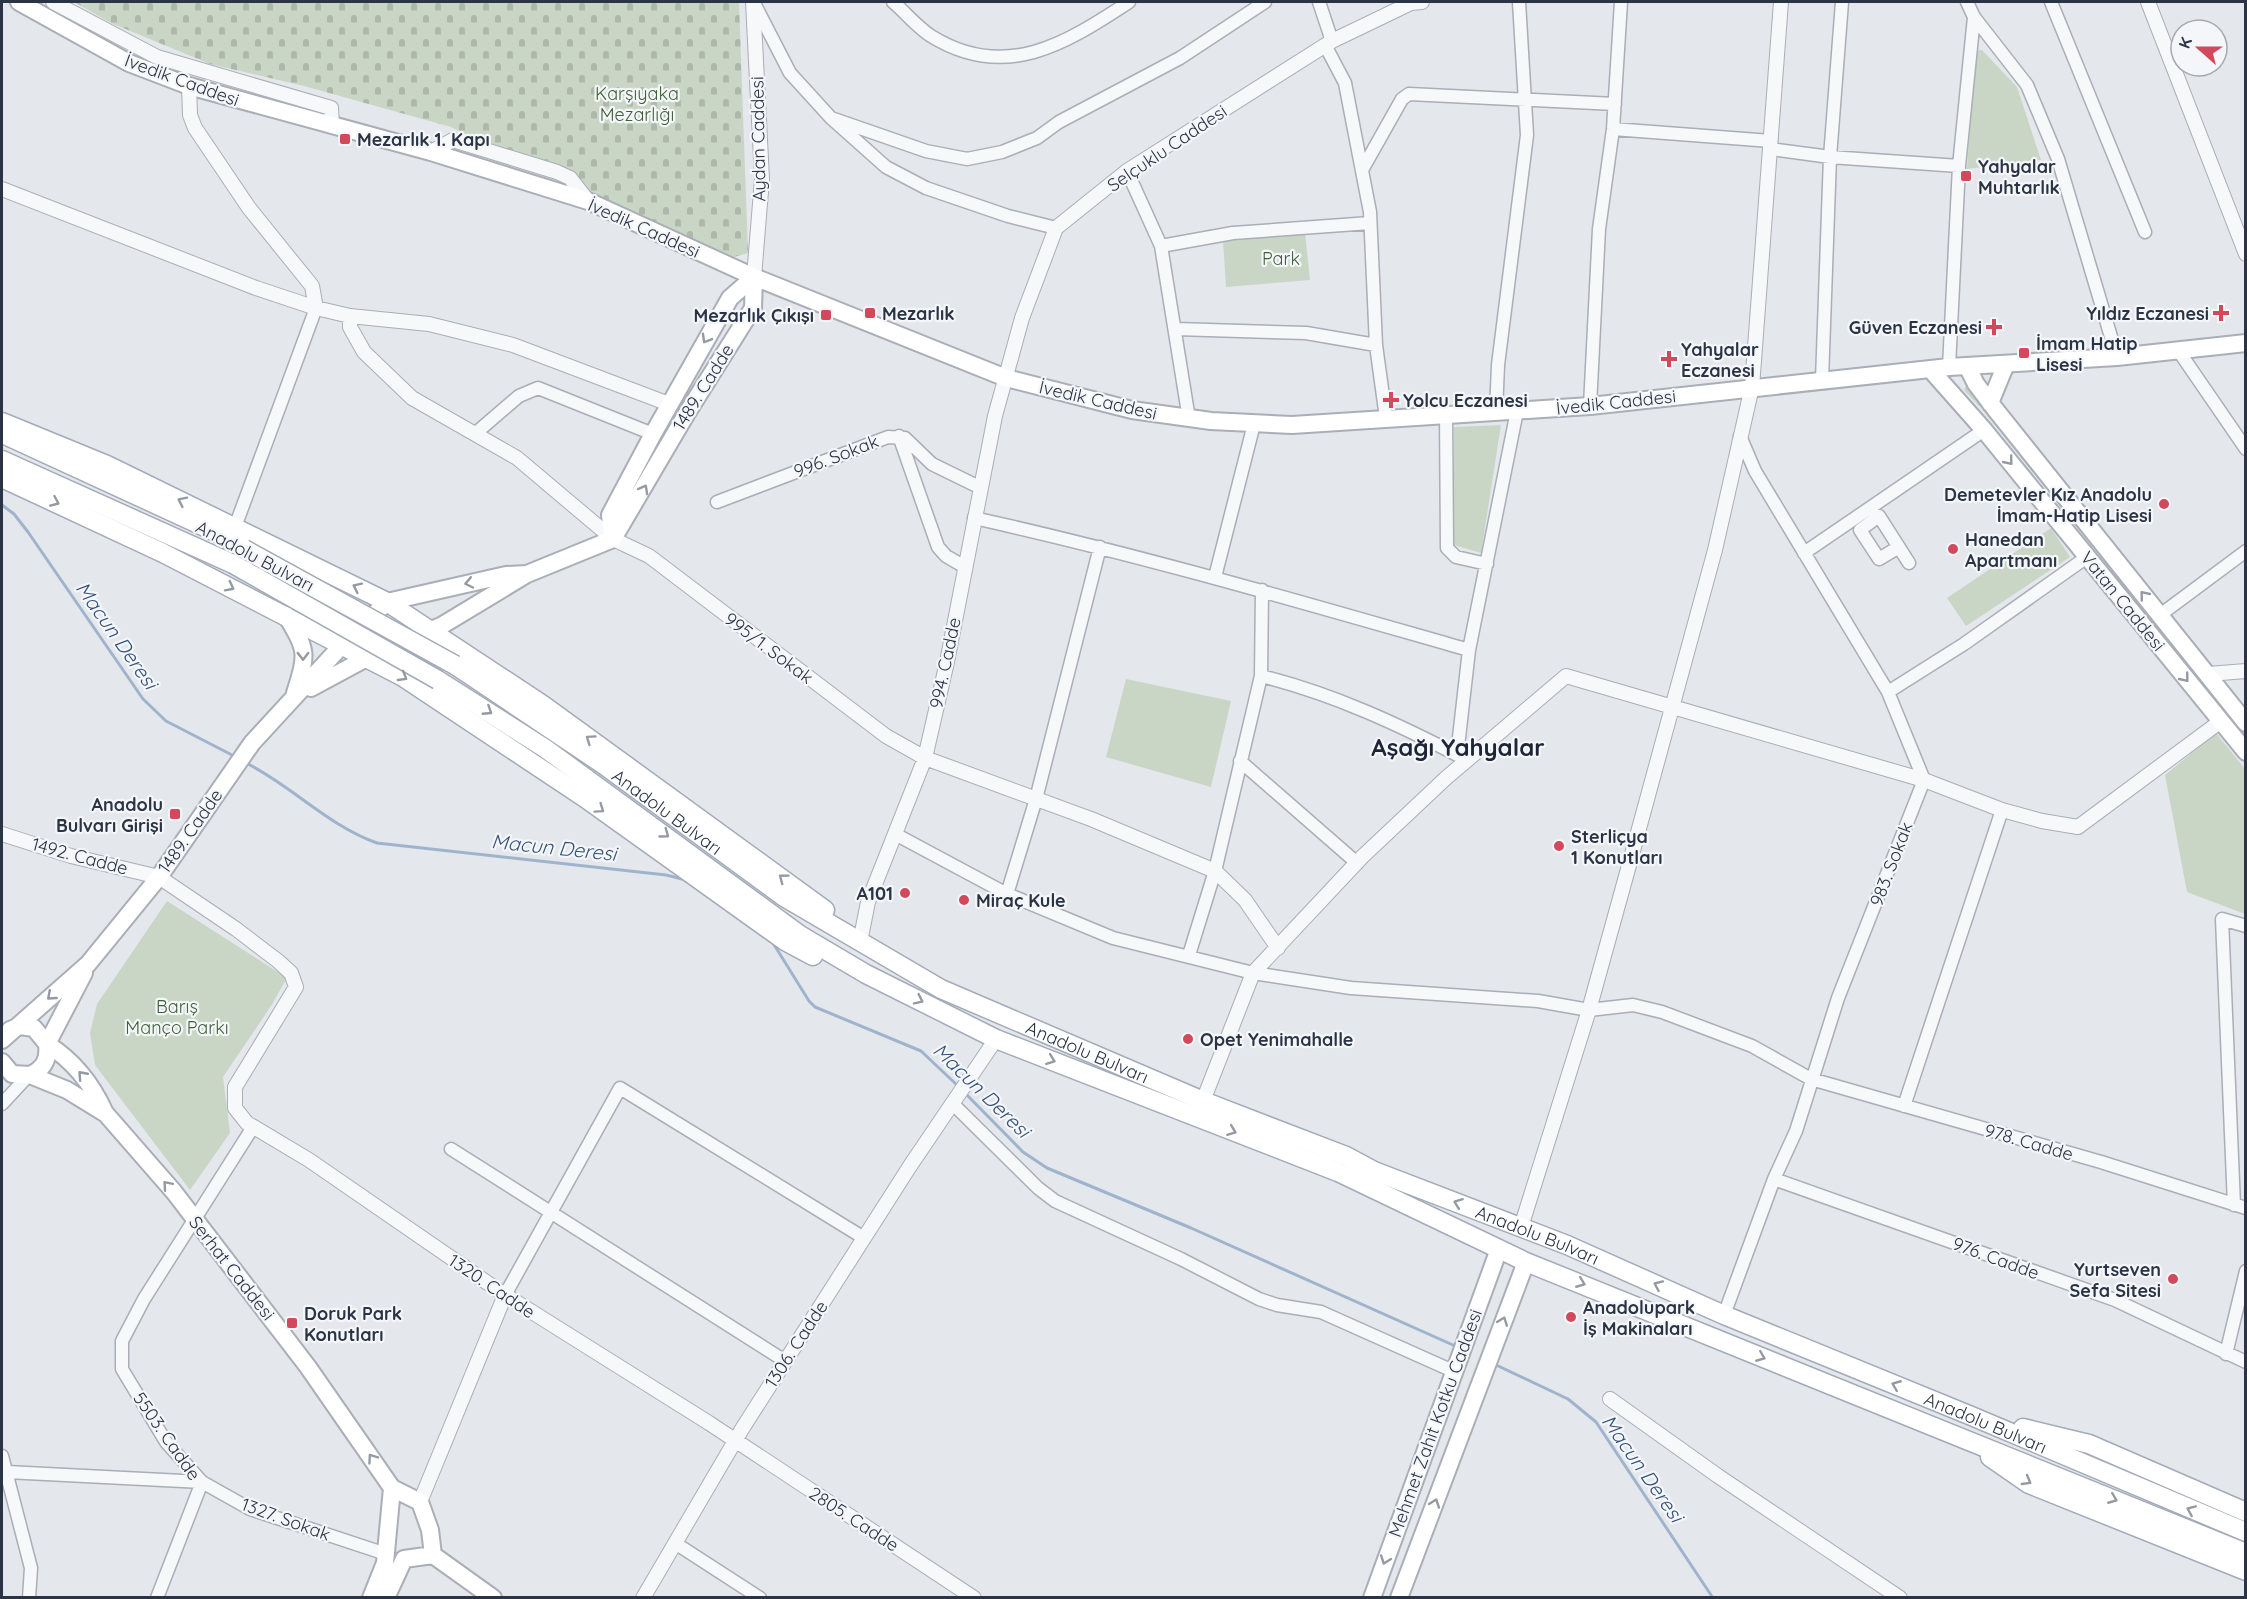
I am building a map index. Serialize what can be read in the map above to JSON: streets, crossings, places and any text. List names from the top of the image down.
{
  "streets": {
    "main road": [
      "İvedik Caddesi",
      "1489. Cadde",
      "Anadolu Bulvarı",
      "Vatan Caddesi",
      "Serhat Caddesi",
      "Mehmet Zahit Kotku Caddesi"
    ],
    "street": [
      "Aydan Caddesi",
      "Selçuklu Caddesi",
      "996. Sokak",
      "995/1. Sokak",
      "994. Cadde",
      "1492. Cadde",
      "983. Sokak",
      "978. Cadde",
      "976. Cadde",
      "1320. Cadde",
      "1306. Cadde",
      "5503. Cadde",
      "1327. Sokak",
      "2805. Cadde"
    ]
  },
  "crossings": [
    ["İvedik Caddesi", "Aydan Caddesi"],
    ["İvedik Caddesi", "Selçuklu Caddesi"],
    ["İvedik Caddesi", "1489. Cadde"],
    ["İvedik Caddesi", "Vatan Caddesi"],
    ["İvedik Caddesi", "994. Cadde"],
    ["Aydan Caddesi", "1489. Cadde"],
    ["Selçuklu Caddesi", "994. Cadde"],
    ["1489. Cadde", "995/1. Sokak"],
    ["1489. Cadde", "1492. Cadde"],
    ["996. Sokak", "994. Cadde"],
    ["Anadolu Bulvarı", "994. Cadde"],
    ["Anadolu Bulvarı", "983. Sokak"],
    ["Anadolu Bulvarı", "1306. Cadde"],
    ["Anadolu Bulvarı", "Mehmet Zahit Kotku Caddesi"],
    ["995/1. Sokak", "994. Cadde"],
    ["994. Cadde", "978. Cadde"],
    ["983. Sokak", "978. Cadde"],
    ["983. Sokak", "976. Cadde"],
    ["Serhat Caddesi", "5503. Cadde"],
    ["1320. Cadde", "1306. Cadde"],
    ["1320. Cadde", "5503. Cadde"],
    ["1320. Cadde", "2805. Cadde"],
    ["1306. Cadde", "2805. Cadde"],
    ["5503. Cadde", "1327. Sokak"]
  ],
  "one_way": ["Serhat Caddesi"],
  "districts": ["Aşağı Yahyalar"],
  "water": ["Macun Deresi"],
  "parks": ["Karşıyaka Mezarlığı", "Park", "Barış Manço Parkı"],
  "places": {
    "transit": [
      "Mezarlık 1. Kapı",
      "Yahyalar Muhtarlık",
      "Mezarlık",
      "Mezarlık Çıkışı",
      "İmam Hatip Lisesi",
      "Anadolu Bulvarı Girişi",
      "Doruk Park Konutları"
    ],
    "health": [
      "Yıldız Eczanesi",
      "Güven Eczanesi",
      "Yahyalar Eczanesi",
      "Yolcu Eczanesi"
    ],
    "other": [
      "Demetevler Kız Anadolu İmam-Hatip Lisesi",
      "Hanedan Apartmanı",
      "Sterliçya 1 Konutları",
      "A101",
      "Miraç Kule",
      "Opet Yenimahalle",
      "Yurtseven Sefa Sitesi",
      "Anadolupark İş Makinaları"
    ]
  },
  "north": "left"
}
